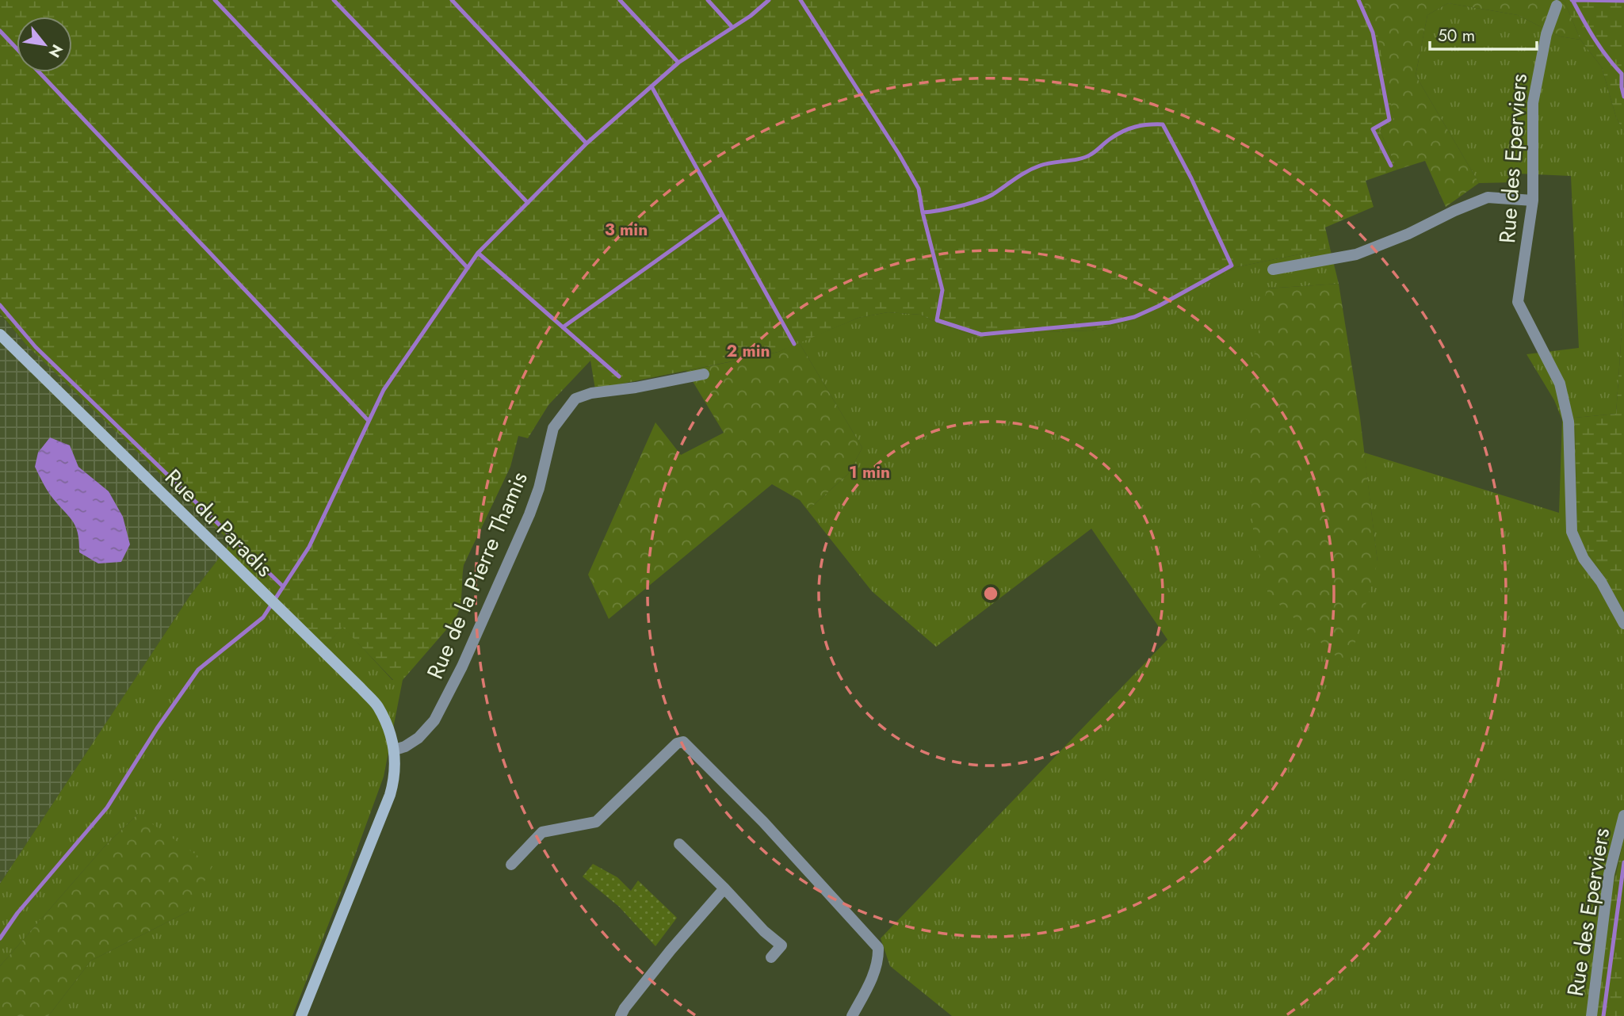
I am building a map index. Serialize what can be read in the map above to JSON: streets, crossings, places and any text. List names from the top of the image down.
{
  "streets": {
    "main road": ["Rue du Paradis"],
    "street": ["Rue des Eperviers", "Rue de la Pierre Thamis"]
  },
  "crossings": [
    ["Rue du Paradis", "Rue de la Pierre Thamis"]
  ],
  "scale_bar": "50 m",
  "north": "bottom right",
  "rings": ["3 min", "2 min", "1 min"]
}
